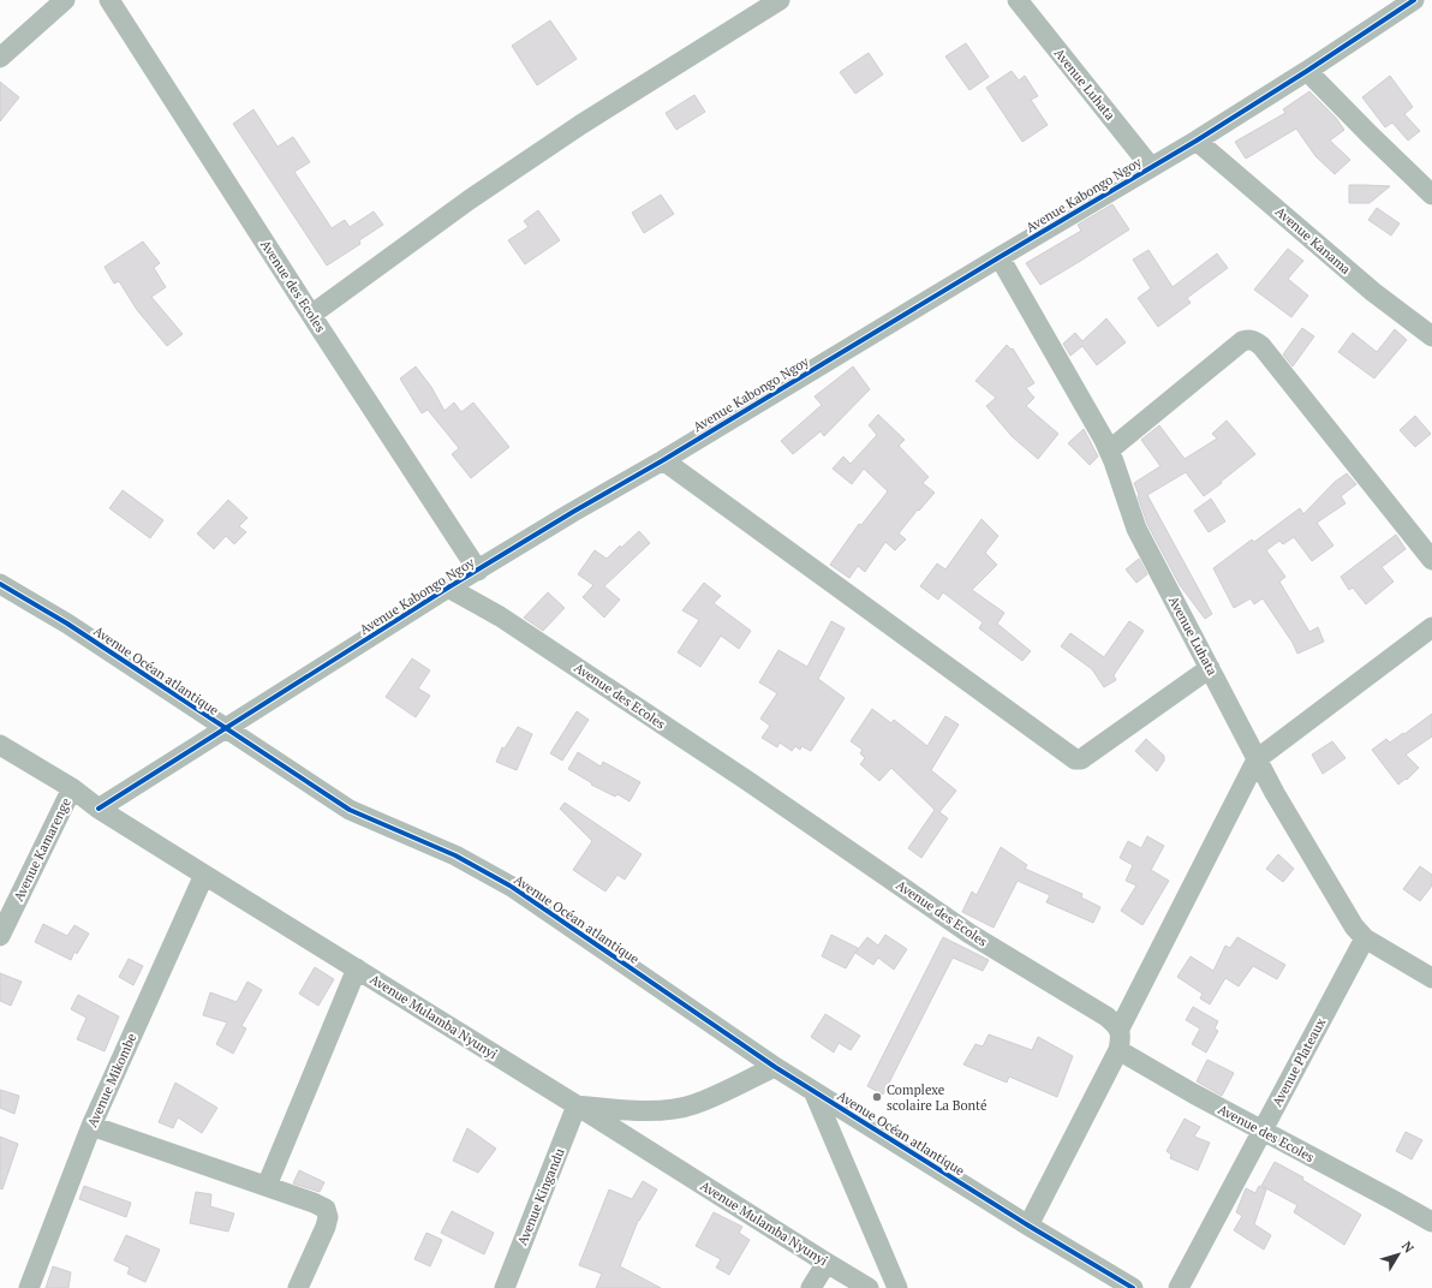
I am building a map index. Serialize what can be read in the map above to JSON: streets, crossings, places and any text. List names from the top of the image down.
{
  "streets": {
    "street": [
      "Avenue Luhata",
      "Avenue Kabongo Ngoy",
      "Avenue Kanama",
      "Avenue des Ecoles",
      "Avenue Océan atlantique",
      "Avenue Kamarenge",
      "Avenue Mulamba Nyunyi",
      "Avenue Plateaux",
      "Avenue Mikombe",
      "Avenue Kingandu"
    ]
  },
  "crossings": [
    ["Avenue Luhata", "Avenue Kabongo Ngoy"],
    ["Avenue Luhata", "Avenue Plateaux"],
    ["Avenue Kabongo Ngoy", "Avenue Kanama"],
    ["Avenue Kabongo Ngoy", "Avenue des Ecoles"],
    ["Avenue Kabongo Ngoy", "Avenue Océan atlantique"],
    ["Avenue Kabongo Ngoy", "Avenue Mulamba Nyunyi"],
    ["Avenue des Ecoles", "Avenue Plateaux"],
    ["Avenue Kamarenge", "Avenue Mulamba Nyunyi"],
    ["Avenue Mulamba Nyunyi", "Avenue Mikombe"],
    ["Avenue Mulamba Nyunyi", "Avenue Kingandu"]
  ],
  "places": ["Complexe scolaire La Bonté"],
  "north": "top right"
}
